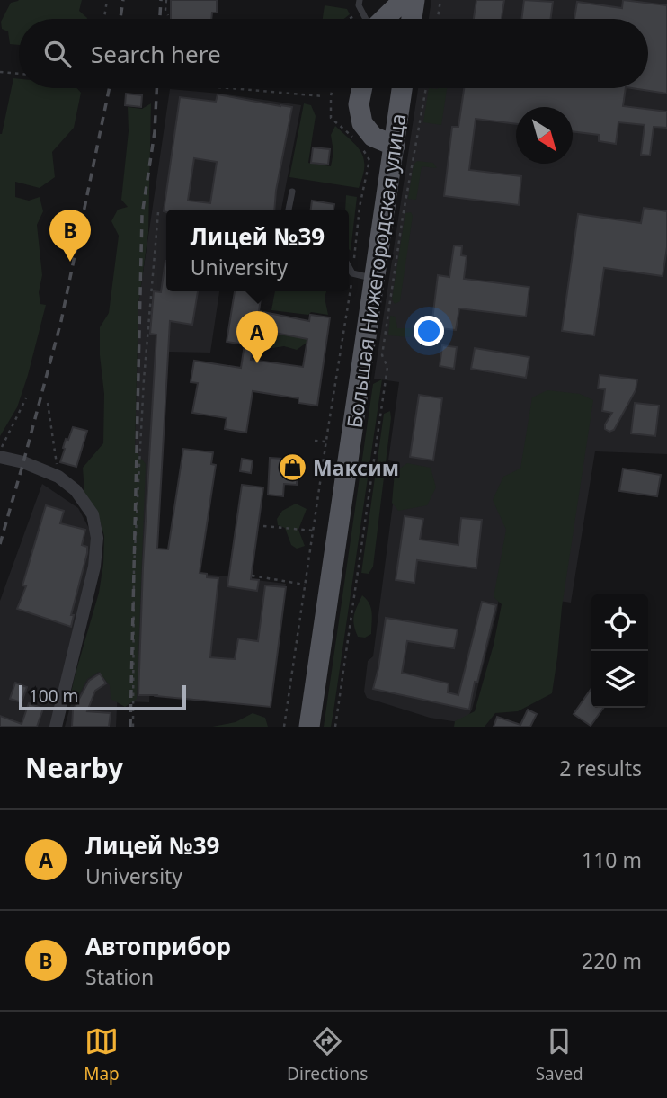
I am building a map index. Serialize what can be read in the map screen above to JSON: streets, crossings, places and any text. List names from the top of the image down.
{
  "streets": {
    "main road": ["Большая Нижегородская улица"]
  },
  "places": {
    "shop": ["Максим"]
  },
  "scale_bar": "100 m",
  "north": "bottom right",
  "page": {
    "search": "Search here",
    "popup": ["Лицей №39", "University"],
    "pins": ["B", "A"],
    "scale": "100 m",
    "heading": ["Nearby", "2 results"],
    "list": [
      {
        "mark": "A",
        "name": "Лицей №39",
        "note": "University",
        "value": "110 m"
      },
      {
        "mark": "B",
        "name": "Автоприбор",
        "note": "Station",
        "value": "220 m"
      }
    ],
    "nav": ["Map", "Directions", "Saved"]
  }
}
